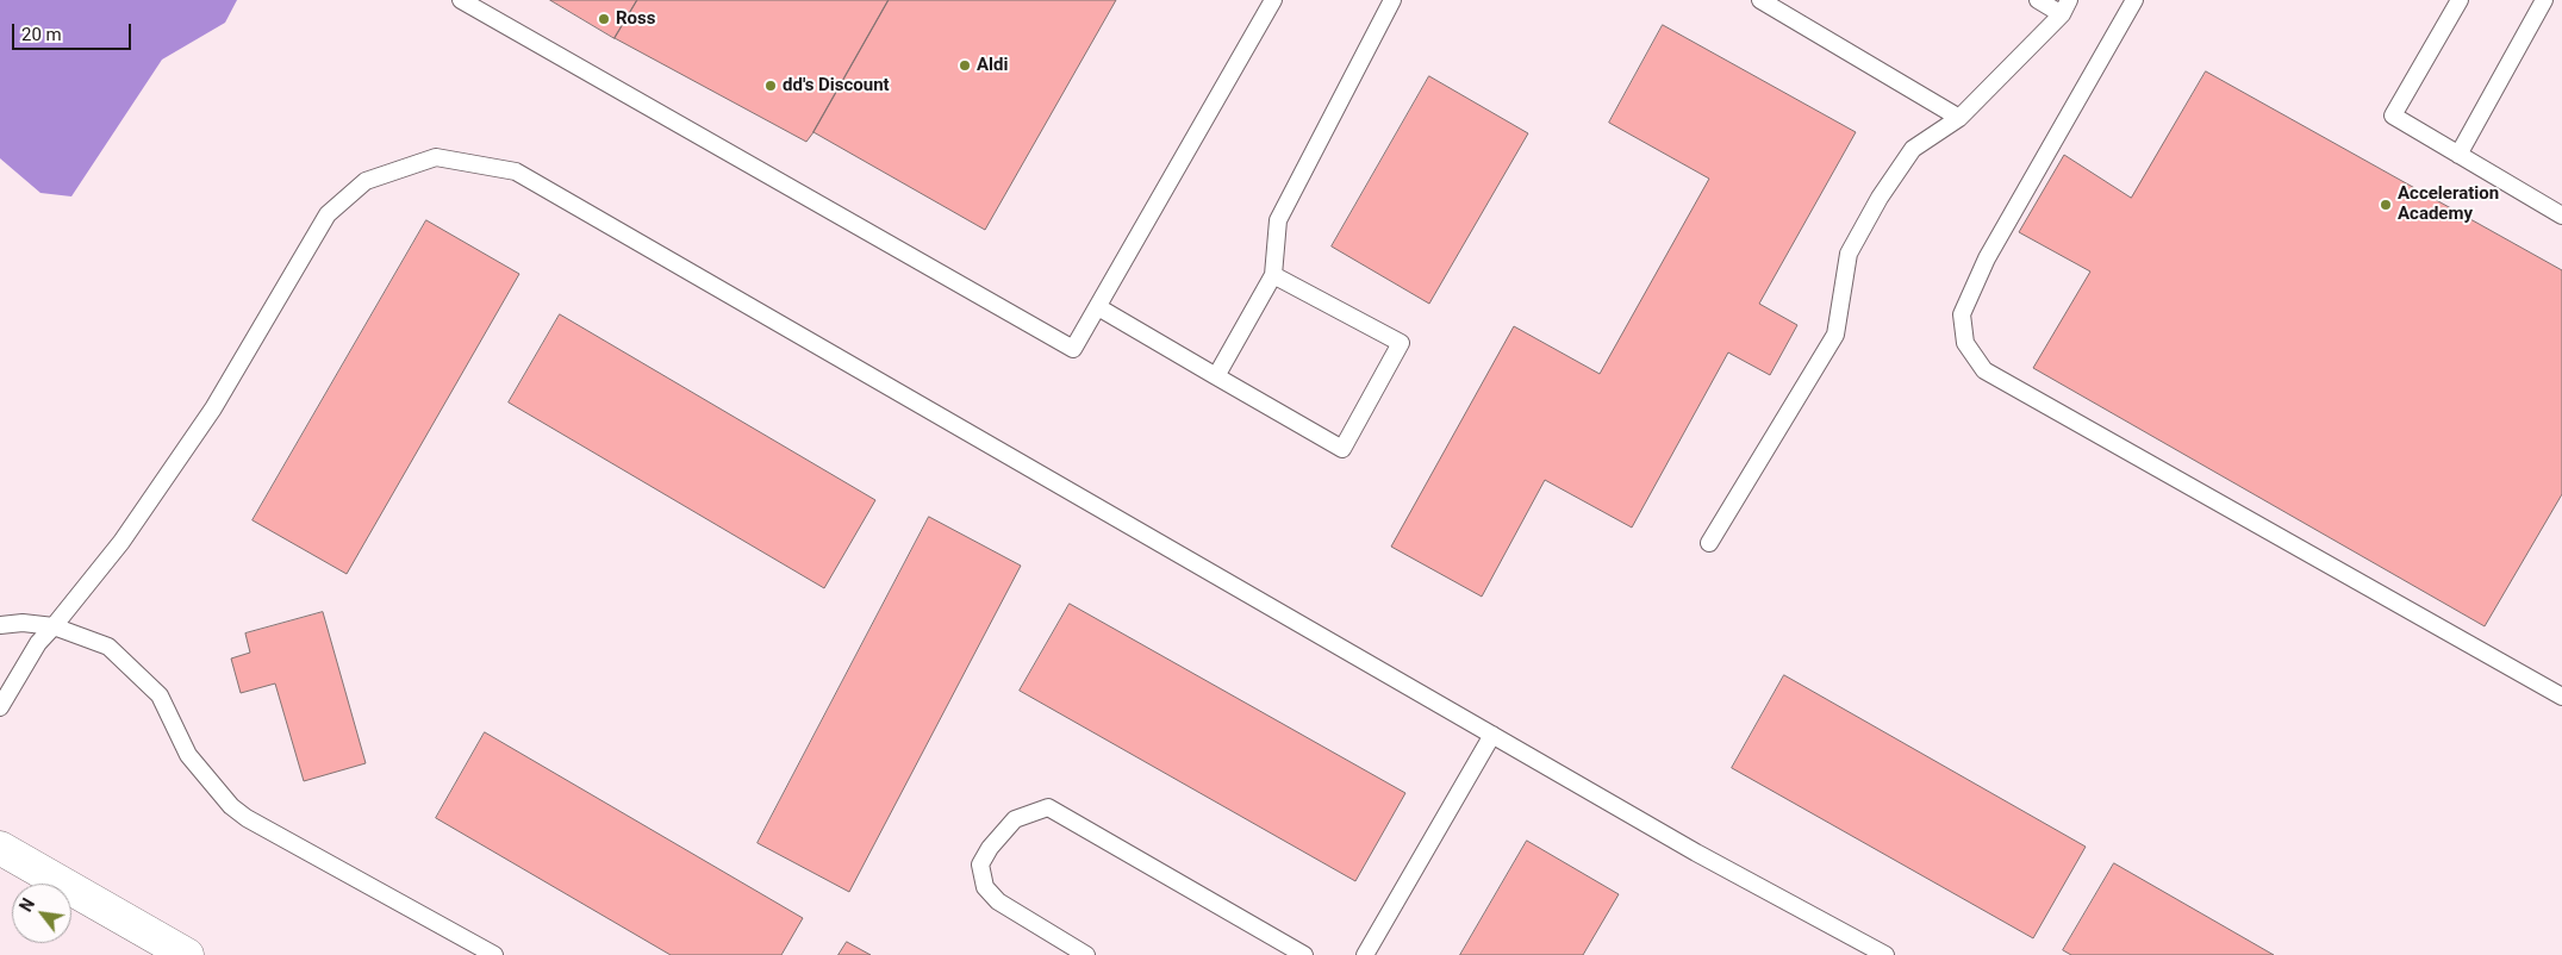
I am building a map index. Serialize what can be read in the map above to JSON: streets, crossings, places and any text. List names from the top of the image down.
{
  "places": [
    "Ross",
    "Aldi",
    "dd's Discount",
    "Acceleration Academy"
  ],
  "scale_bar": "20 m",
  "north": "top left"
}
